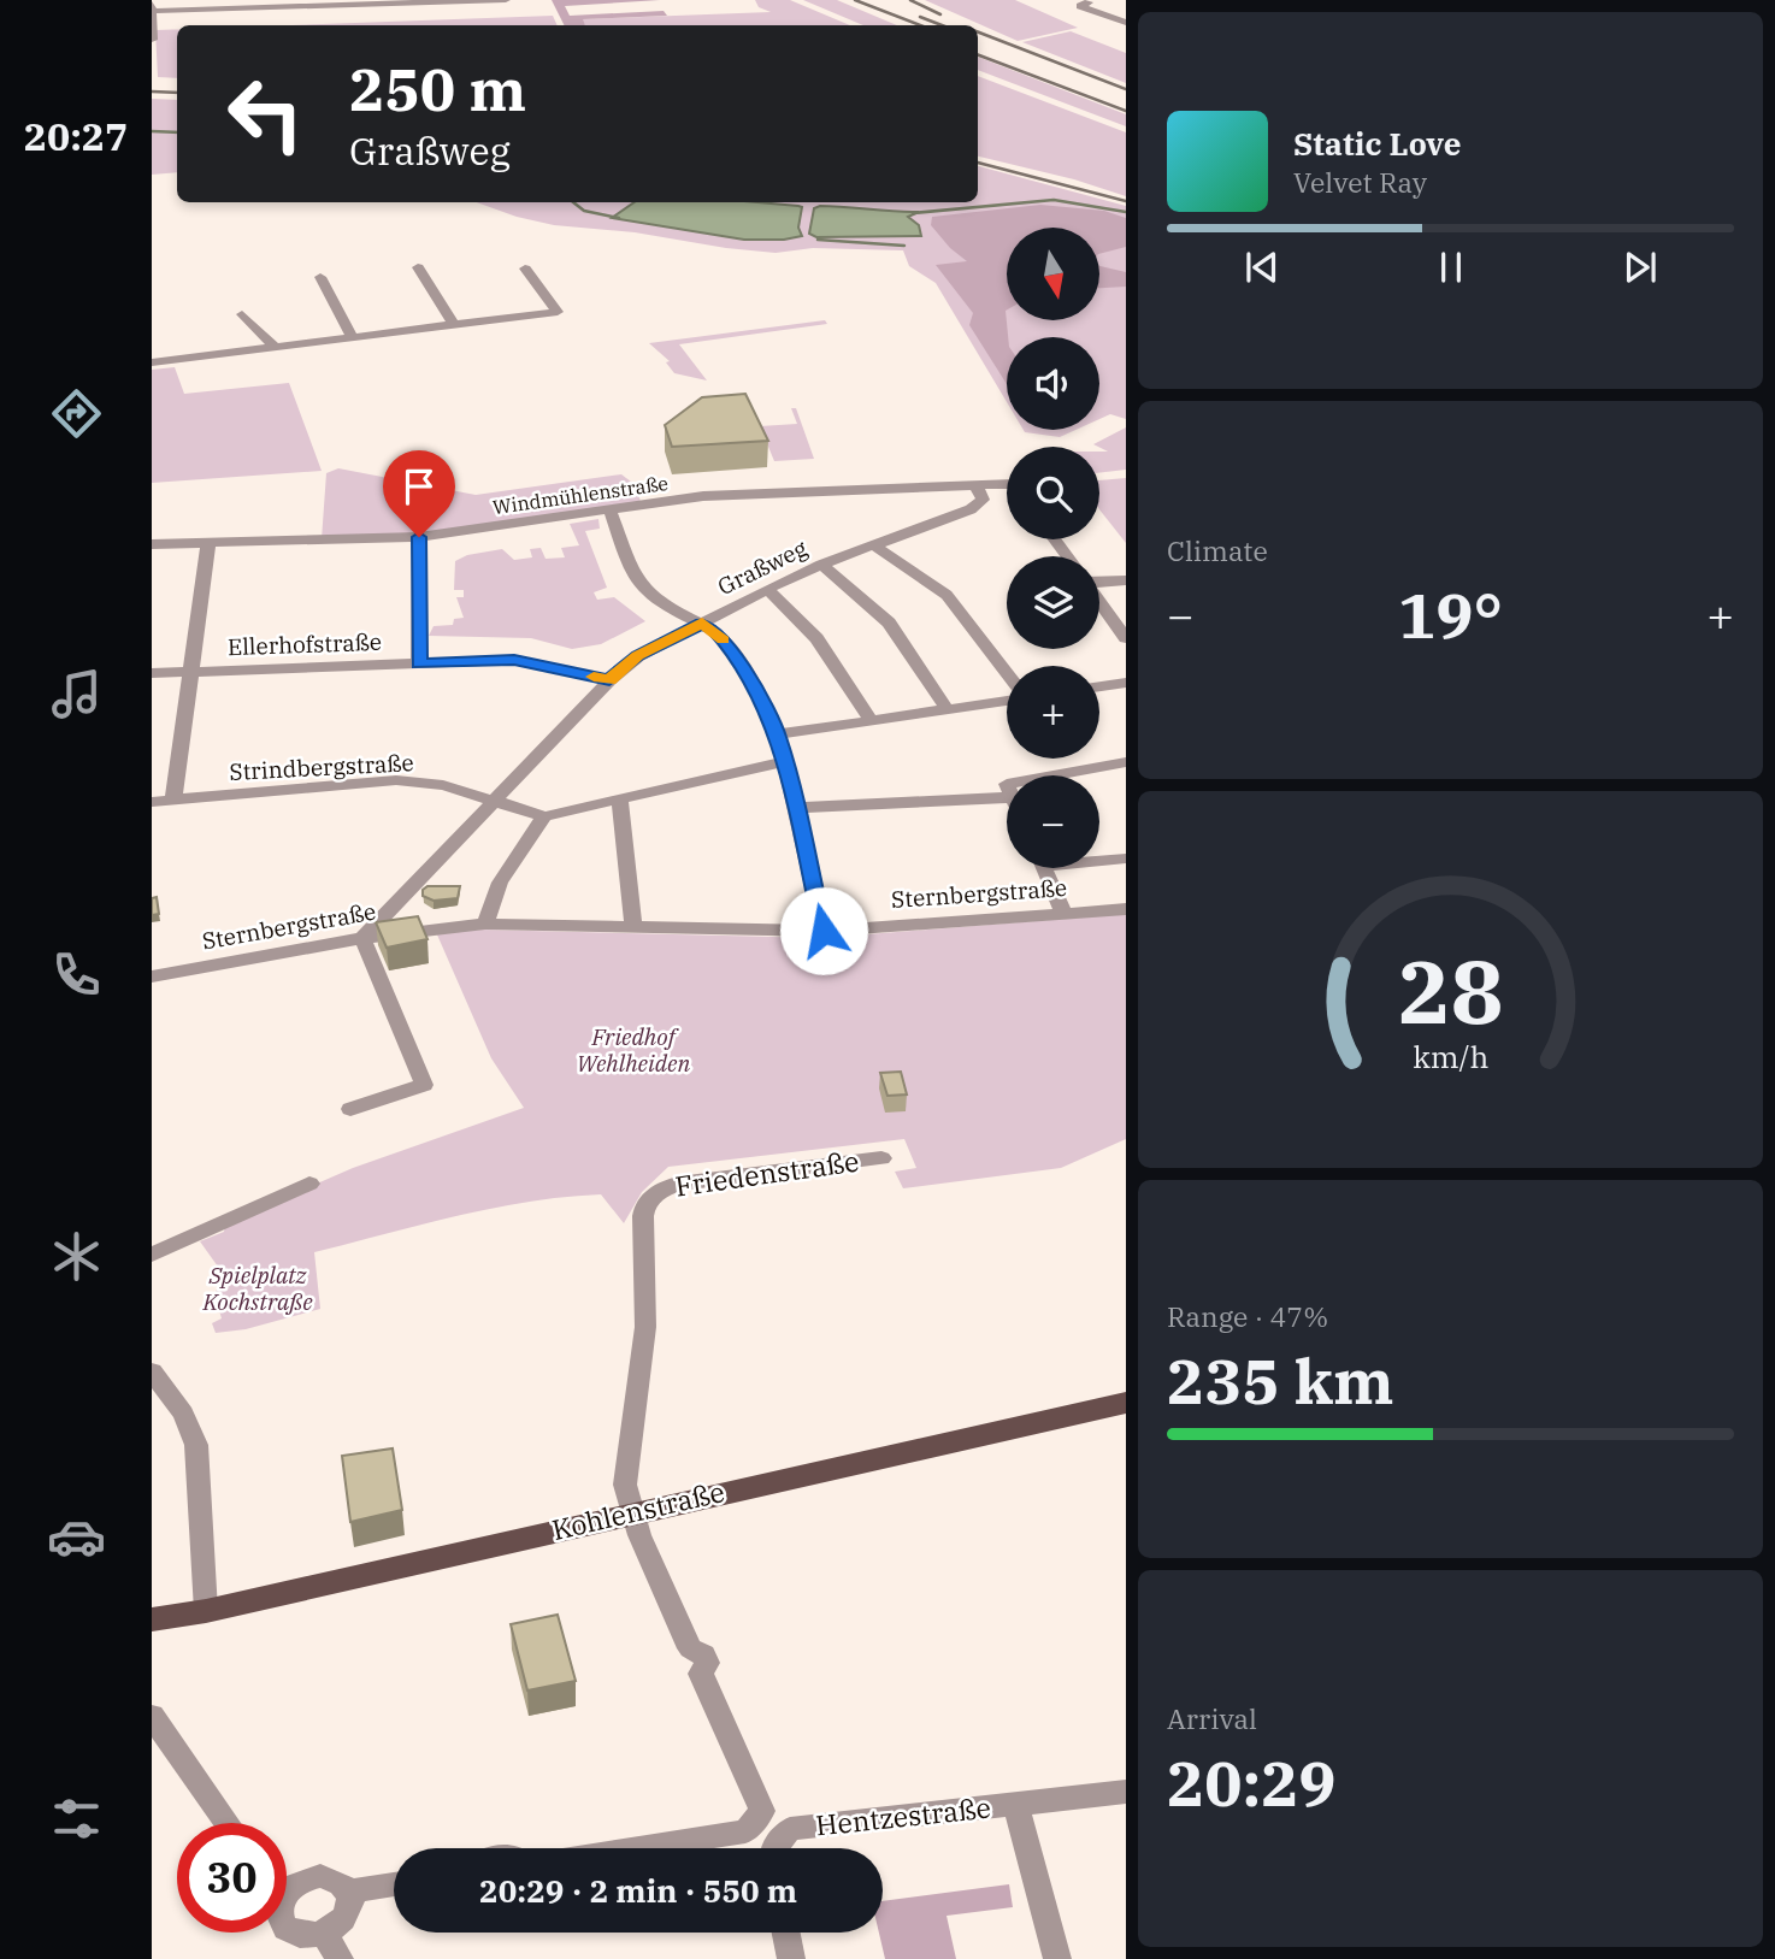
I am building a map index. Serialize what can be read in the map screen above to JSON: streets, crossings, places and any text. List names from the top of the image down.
{
  "streets": {
    "main road": ["Kohlenstraße"],
    "street": [
      "Windmühlenstraße",
      "Graßweg",
      "Ellerhofstraße",
      "Strindbergstraße",
      "Sternbergstraße",
      "Friedenstraße",
      "Hentzestraße"
    ]
  },
  "crossings": [
    ["Windmühlenstraße", "Graßweg"],
    ["Graßweg", "Ellerhofstraße"],
    ["Graßweg", "Strindbergstraße"],
    ["Graßweg", "Sternbergstraße"],
    ["Friedenstraße", "Kohlenstraße"]
  ],
  "parks": ["Friedhof Wehlheiden", "Spielplatz Kochstraße"],
  "north": "bottom",
  "page": {
    "tabs": "20:27",
    "turn": ["250 m", "Graßweg"],
    "song": ["Static Love", "Velvet Ray"],
    "map_buttons": ["+", "−"],
    "tile": [
      "Climate",
      ["Range · 47%", "235 km"],
      ["Arrival", "20:29"]
    ],
    "heat": ["−", "19°", "+"],
    "limit": "30",
    "trip": "20:29 · 2 min · 550 m",
    "gauge": ["28", "km/h"]
  }
}
